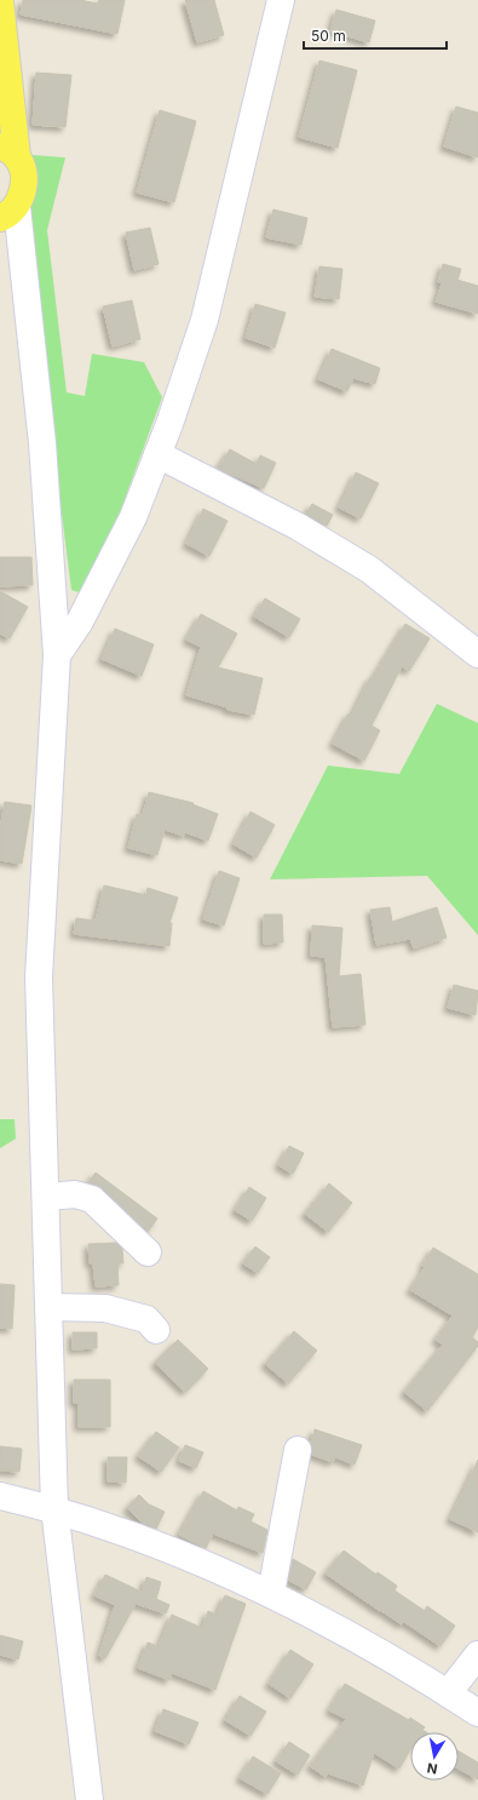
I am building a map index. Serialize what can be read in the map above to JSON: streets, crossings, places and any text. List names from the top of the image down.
{
  "scale_bar": "50 m",
  "north": "bottom"
}
